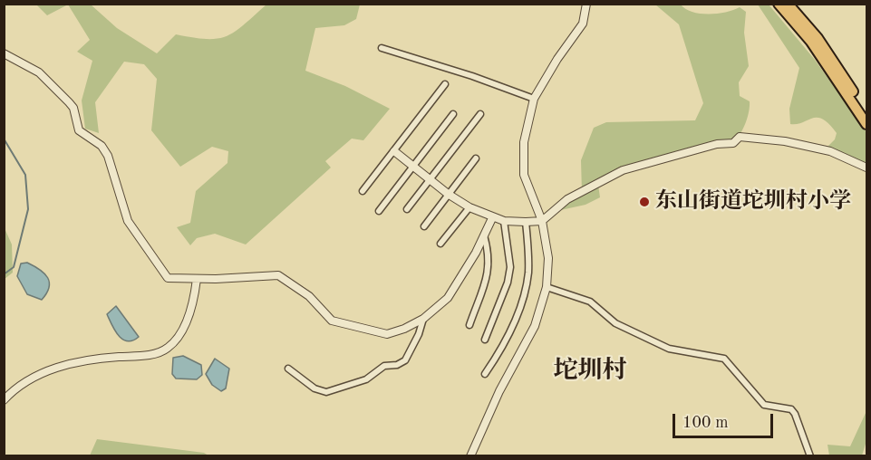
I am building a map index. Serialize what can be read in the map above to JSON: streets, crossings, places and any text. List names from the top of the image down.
{
  "districts": ["坨圳村"],
  "places": ["东山街道坨圳村小学"],
  "scale_bar": "100 m"
}
